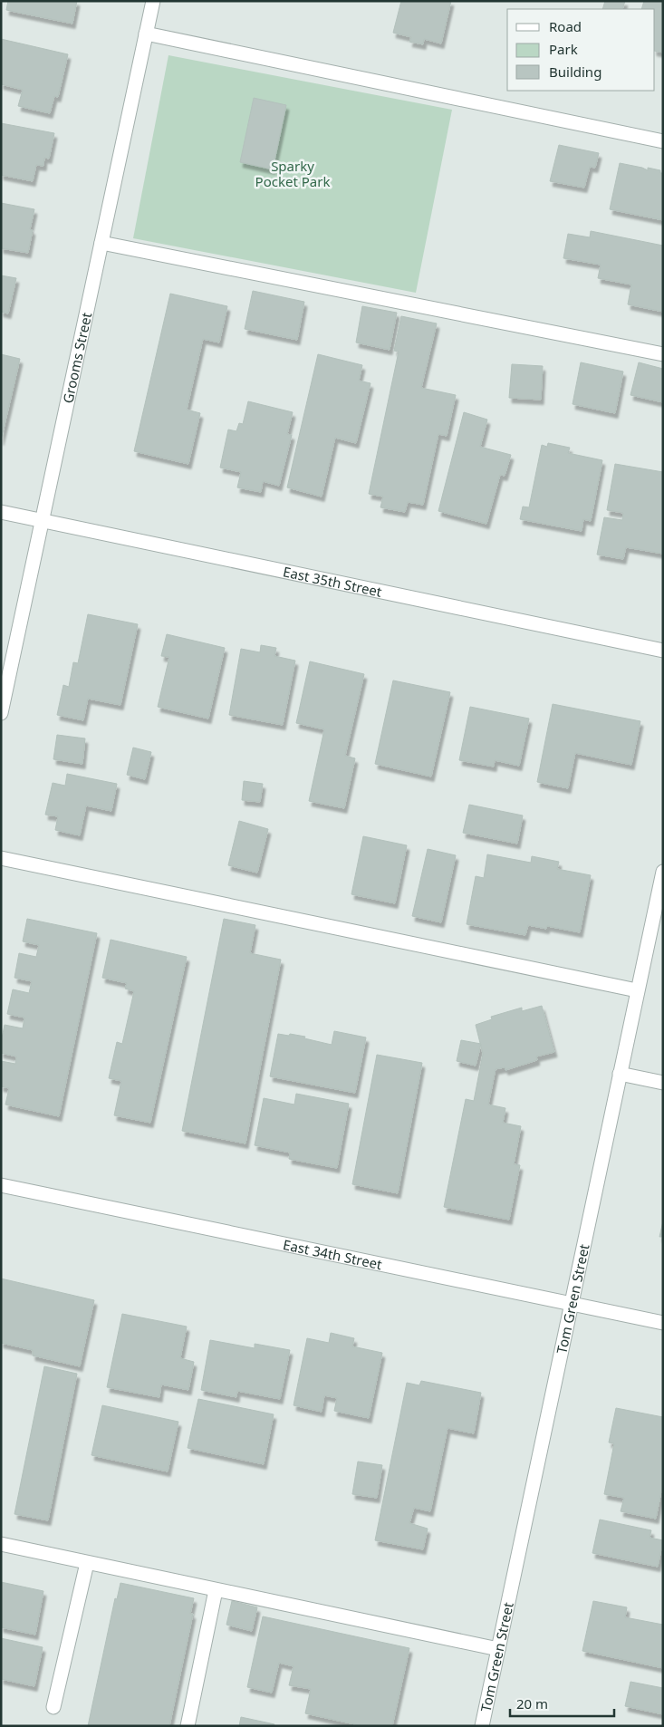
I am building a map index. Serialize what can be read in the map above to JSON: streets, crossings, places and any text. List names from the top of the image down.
{
  "streets": {
    "street": [
      "Grooms Street",
      "East 35th Street",
      "East 34th Street",
      "Tom Green Street"
    ]
  },
  "crossings": [
    ["Grooms Street", "East 35th Street"],
    ["East 34th Street", "Tom Green Street"]
  ],
  "parks": ["Sparky Pocket Park"],
  "legend": ["Road", "Park", "Building"],
  "scale_bar": "20 m"
}
